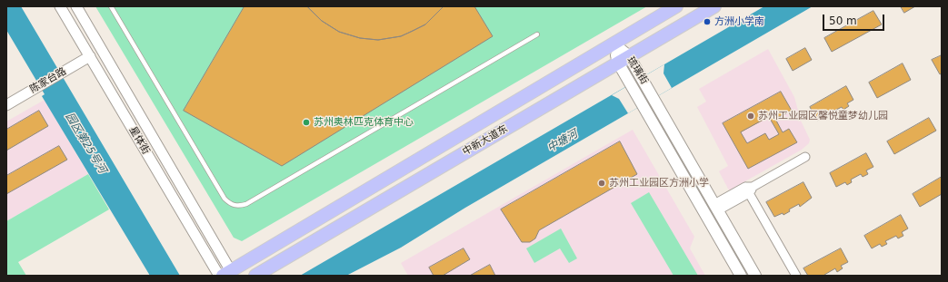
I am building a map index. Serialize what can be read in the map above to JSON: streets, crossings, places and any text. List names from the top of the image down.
{
  "streets": {
    "main road": ["琉璃街", "中新大道东"],
    "street": ["陈家台路", "星体街"]
  },
  "crossings": [
    ["琉璃街", "中新大道东"],
    ["陈家台路", "星体街"],
    ["星体街", "中新大道东"]
  ],
  "water": ["中塘河", "园区第25号河"],
  "places": [
    "方洲小学南",
    "苏州工业园区馨悦童梦幼儿园",
    "苏州奥林匹克体育中心",
    "苏州工业园区方洲小学"
  ],
  "scale_bar": "50 m"
}
